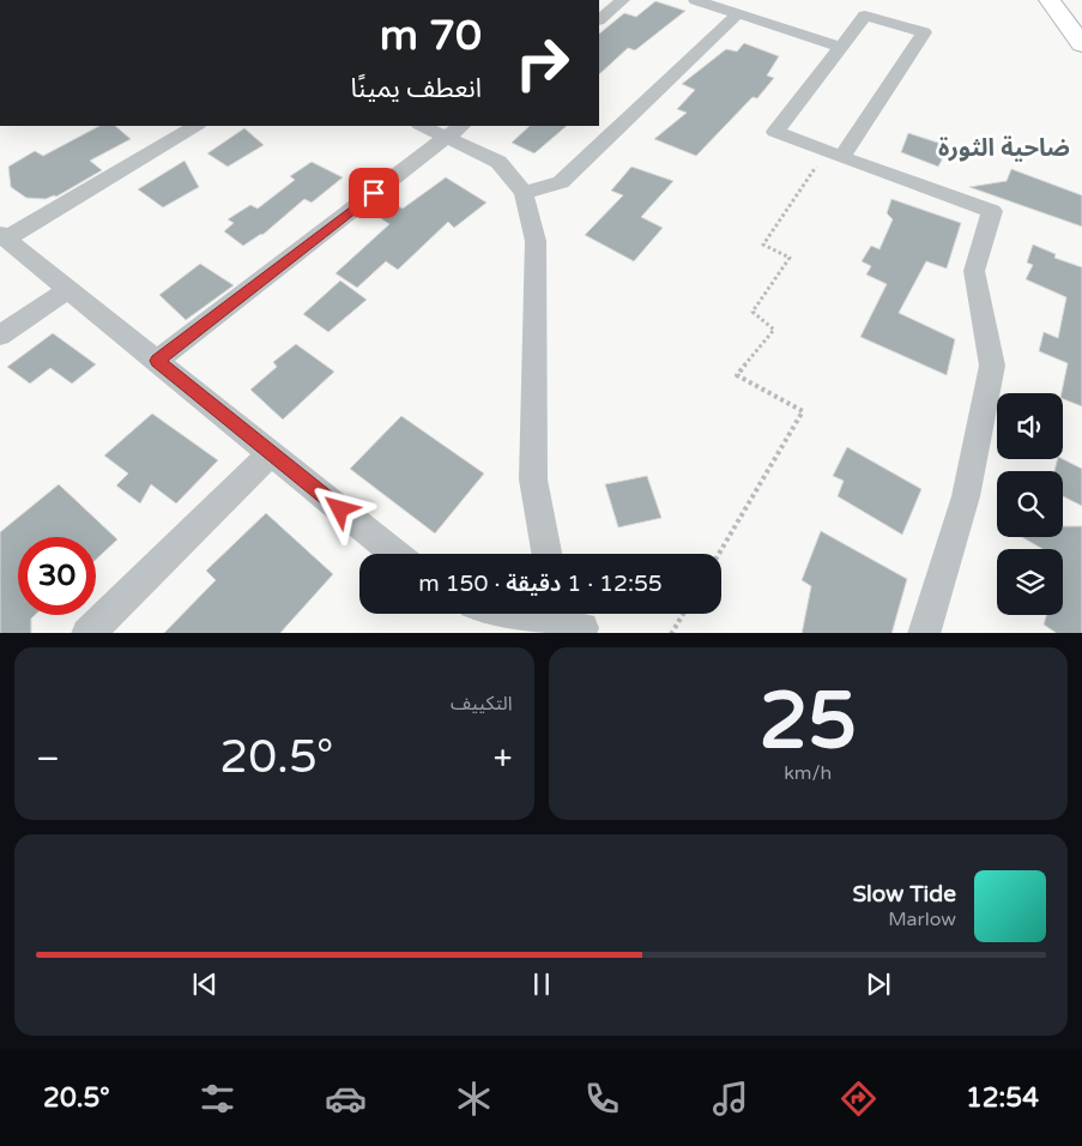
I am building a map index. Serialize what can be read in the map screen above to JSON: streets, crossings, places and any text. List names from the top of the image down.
{
  "districts": ["ضاحية الثورة"],
  "page": {
    "turn": ["70 m", "انعطف يمينًا"],
    "limit": "30",
    "trip": "12:55 · 1 دقيقة · 150 m",
    "tile": [
      ["25", "km/h"],
      "التكييف"
    ],
    "heat": ["−", "20.5°", "+"],
    "song": ["Slow Tide", "Marlow"],
    "tabs": ["12:54", "20.5°"]
  }
}
